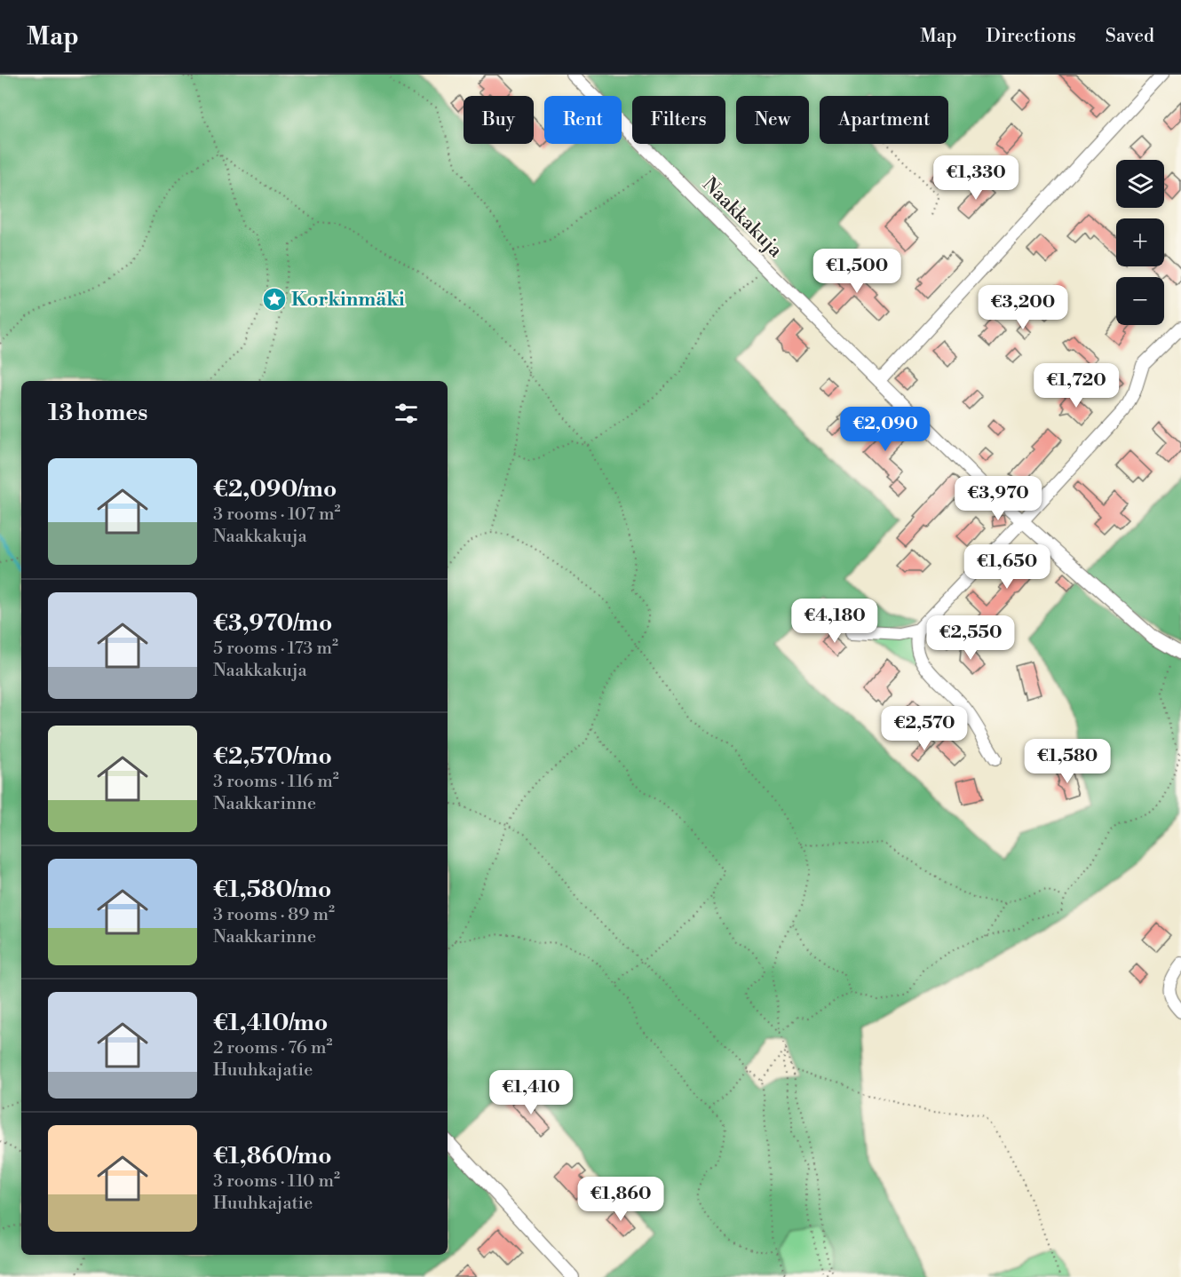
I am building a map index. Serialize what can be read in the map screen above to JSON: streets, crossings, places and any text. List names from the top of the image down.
{
  "streets": {
    "street": ["Naakkakuja"]
  },
  "places": {
    "place": ["Korkinmäki"]
  },
  "page": {
    "header": "Map",
    "nav": ["Map", "Directions", "Saved"],
    "chip": [
      "Buy",
      "Rent",
      "Filters",
      "New",
      "Apartment"
    ],
    "price": [
      "€1,330",
      "€1,500",
      "€3,200",
      "€1,720",
      "€2,090",
      "€3,970",
      "€1,650",
      "€4,180",
      "€2,550",
      "€2,570",
      "€1,580",
      "€1,410",
      "€1,860"
    ],
    "map_buttons": ["+", "−"],
    "heading": "13 homes",
    "list": [
      {
        "name": "€2,090/mo",
        "note": "3 rooms · 107 m² · Naakkakuja"
      },
      {
        "name": "€3,970/mo",
        "note": "5 rooms · 173 m² · Naakkakuja"
      },
      {
        "name": "€2,570/mo",
        "note": "3 rooms · 116 m² · Naakkarinne"
      },
      {
        "name": "€1,580/mo",
        "note": "3 rooms · 89 m² · Naakkarinne"
      },
      {
        "name": "€1,410/mo",
        "note": "2 rooms · 76 m² · Huuhkajatie"
      },
      {
        "name": "€1,860/mo",
        "note": "3 rooms · 110 m² · Huuhkajatie"
      }
    ]
  }
}
